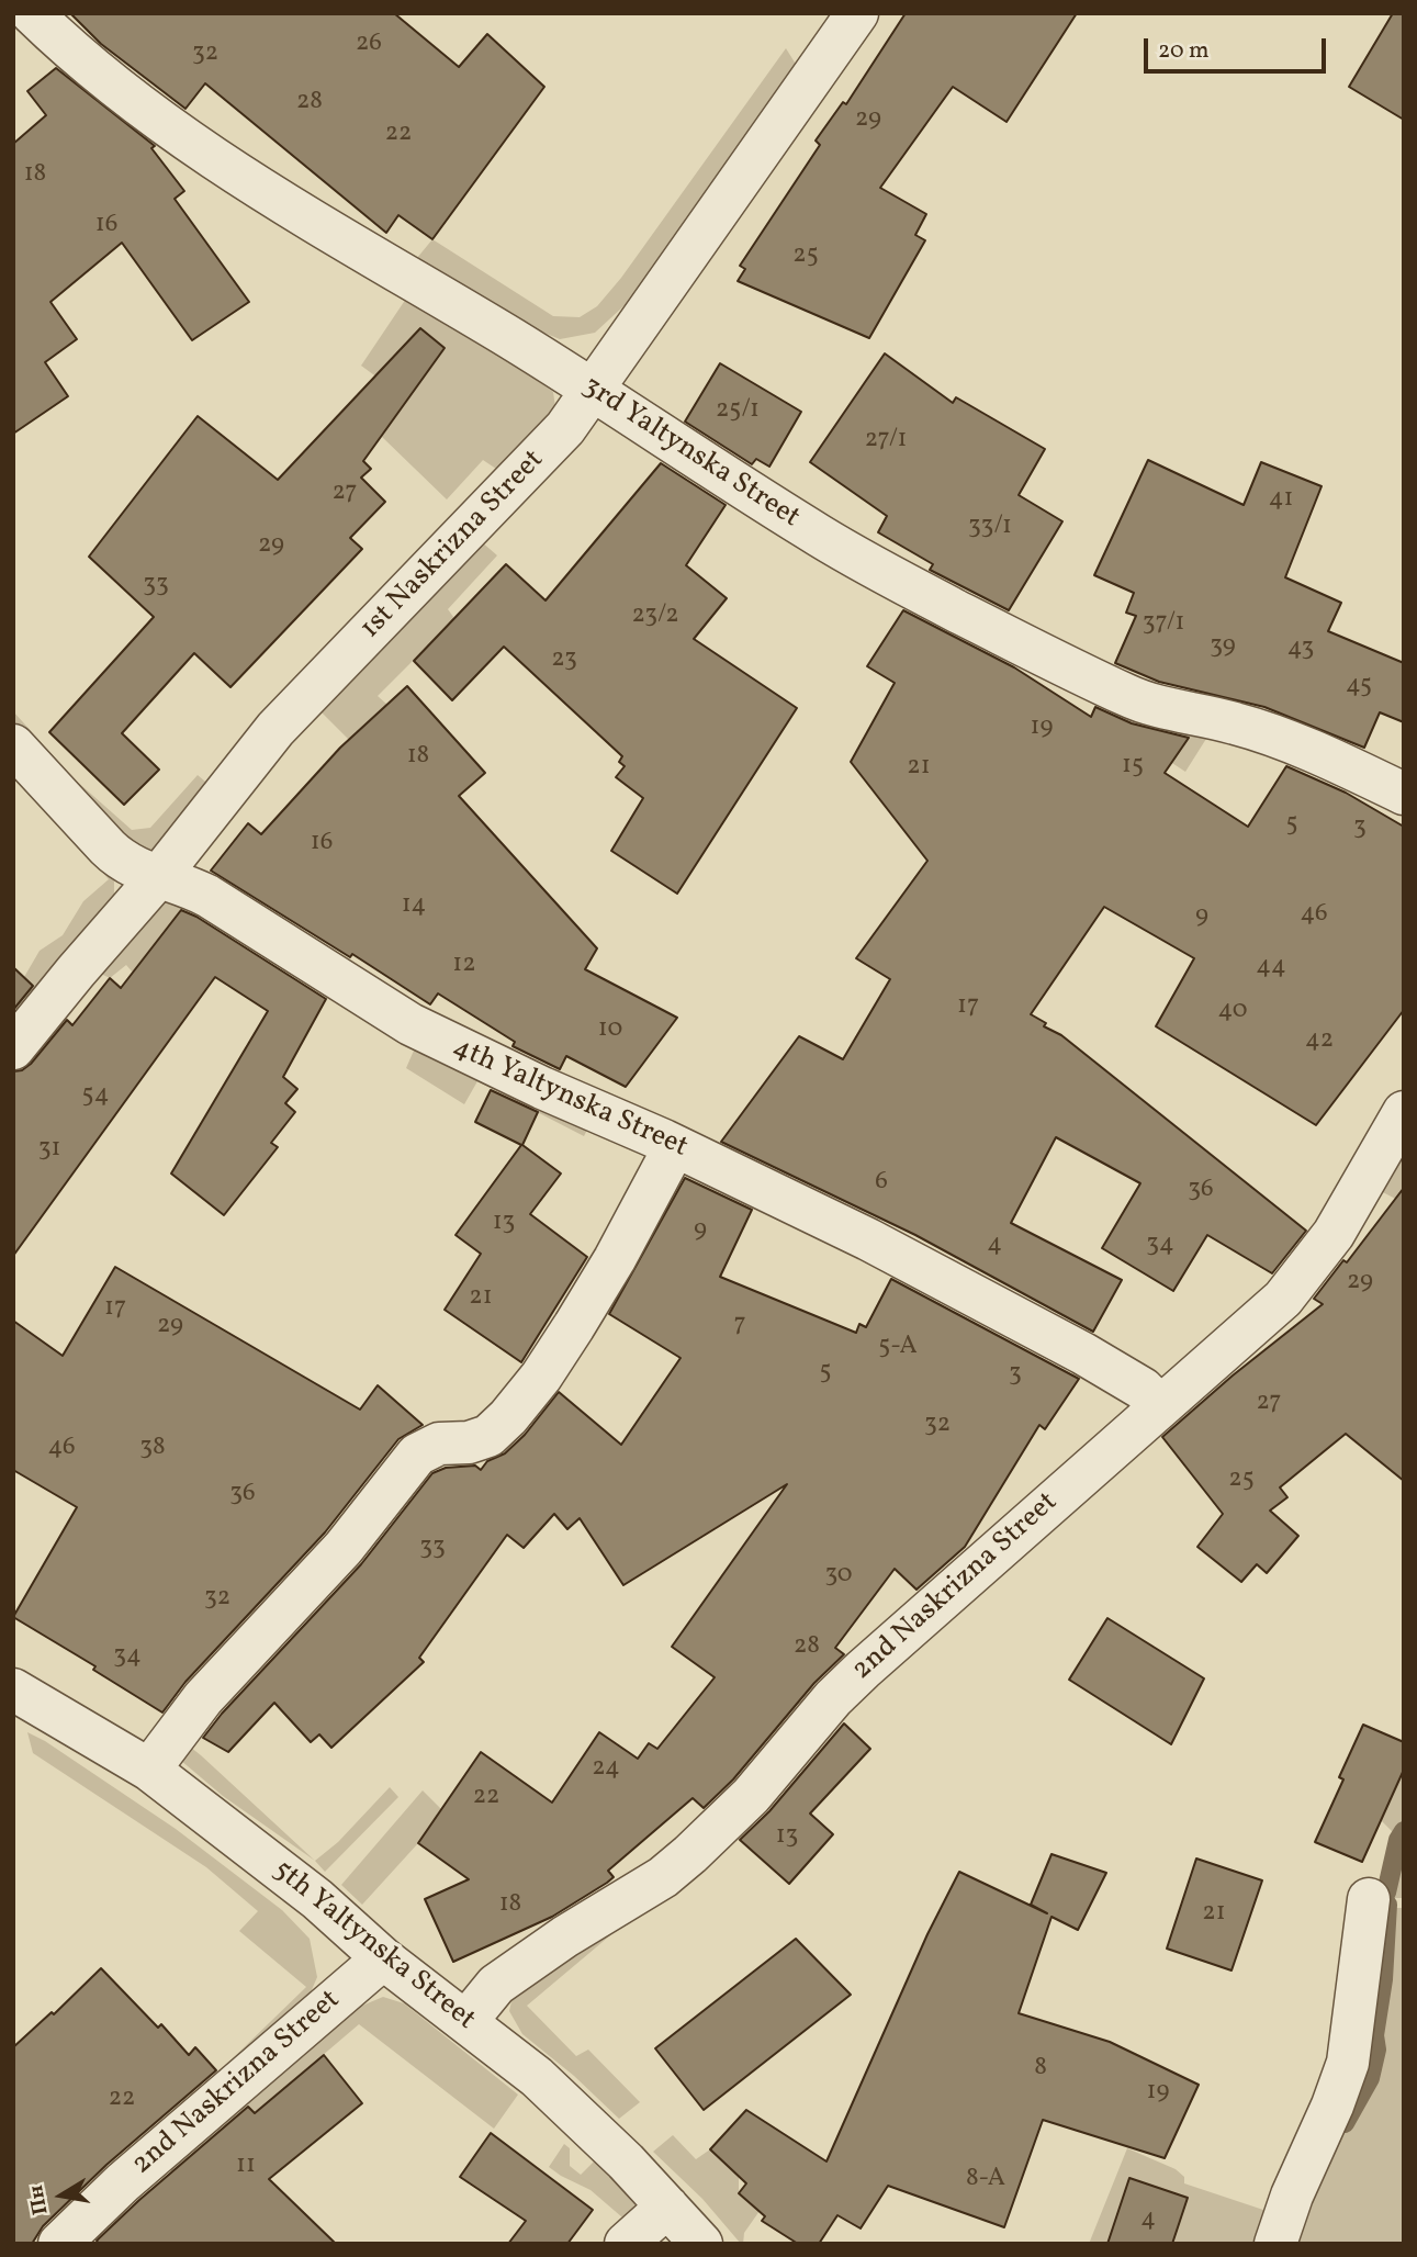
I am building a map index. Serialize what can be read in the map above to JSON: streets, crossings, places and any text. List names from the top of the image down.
{
  "streets": {
    "street": [
      "3rd Yaltynska Street",
      "1st Naskrizna Street",
      "4th Yaltynska Street",
      "2nd Naskrizna Street",
      "5th Yaltynska Street"
    ]
  },
  "crossings": [
    ["3rd Yaltynska Street", "1st Naskrizna Street"],
    ["1st Naskrizna Street", "4th Yaltynska Street"],
    ["4th Yaltynska Street", "2nd Naskrizna Street"],
    ["2nd Naskrizna Street", "5th Yaltynska Street"]
  ],
  "house_numbers": [
    "26",
    "32",
    "28",
    "29",
    "22",
    "18",
    "16",
    "25",
    "25/1",
    "27/1",
    "27",
    "41",
    "33/1",
    "29",
    "33",
    "23/2",
    "37/1",
    "39",
    "43",
    "23",
    "45",
    "19",
    "18",
    "15",
    "21",
    "5",
    "3",
    "16",
    "14",
    "46",
    "9",
    "12",
    "44",
    "17",
    "40",
    "10",
    "42",
    "54",
    "31",
    "6",
    "36",
    "13",
    "9",
    "4",
    "34",
    "29",
    "21",
    "17",
    "7",
    "29",
    "5-А",
    "5",
    "3",
    "27",
    "32",
    "46",
    "38",
    "25",
    "36",
    "33",
    "30",
    "32",
    "28",
    "34",
    "24",
    "22",
    "13",
    "18",
    "21",
    "8",
    "19",
    "22",
    "11",
    "8-А",
    "4"
  ],
  "scale_bar": "20 m",
  "north": "left"
}
